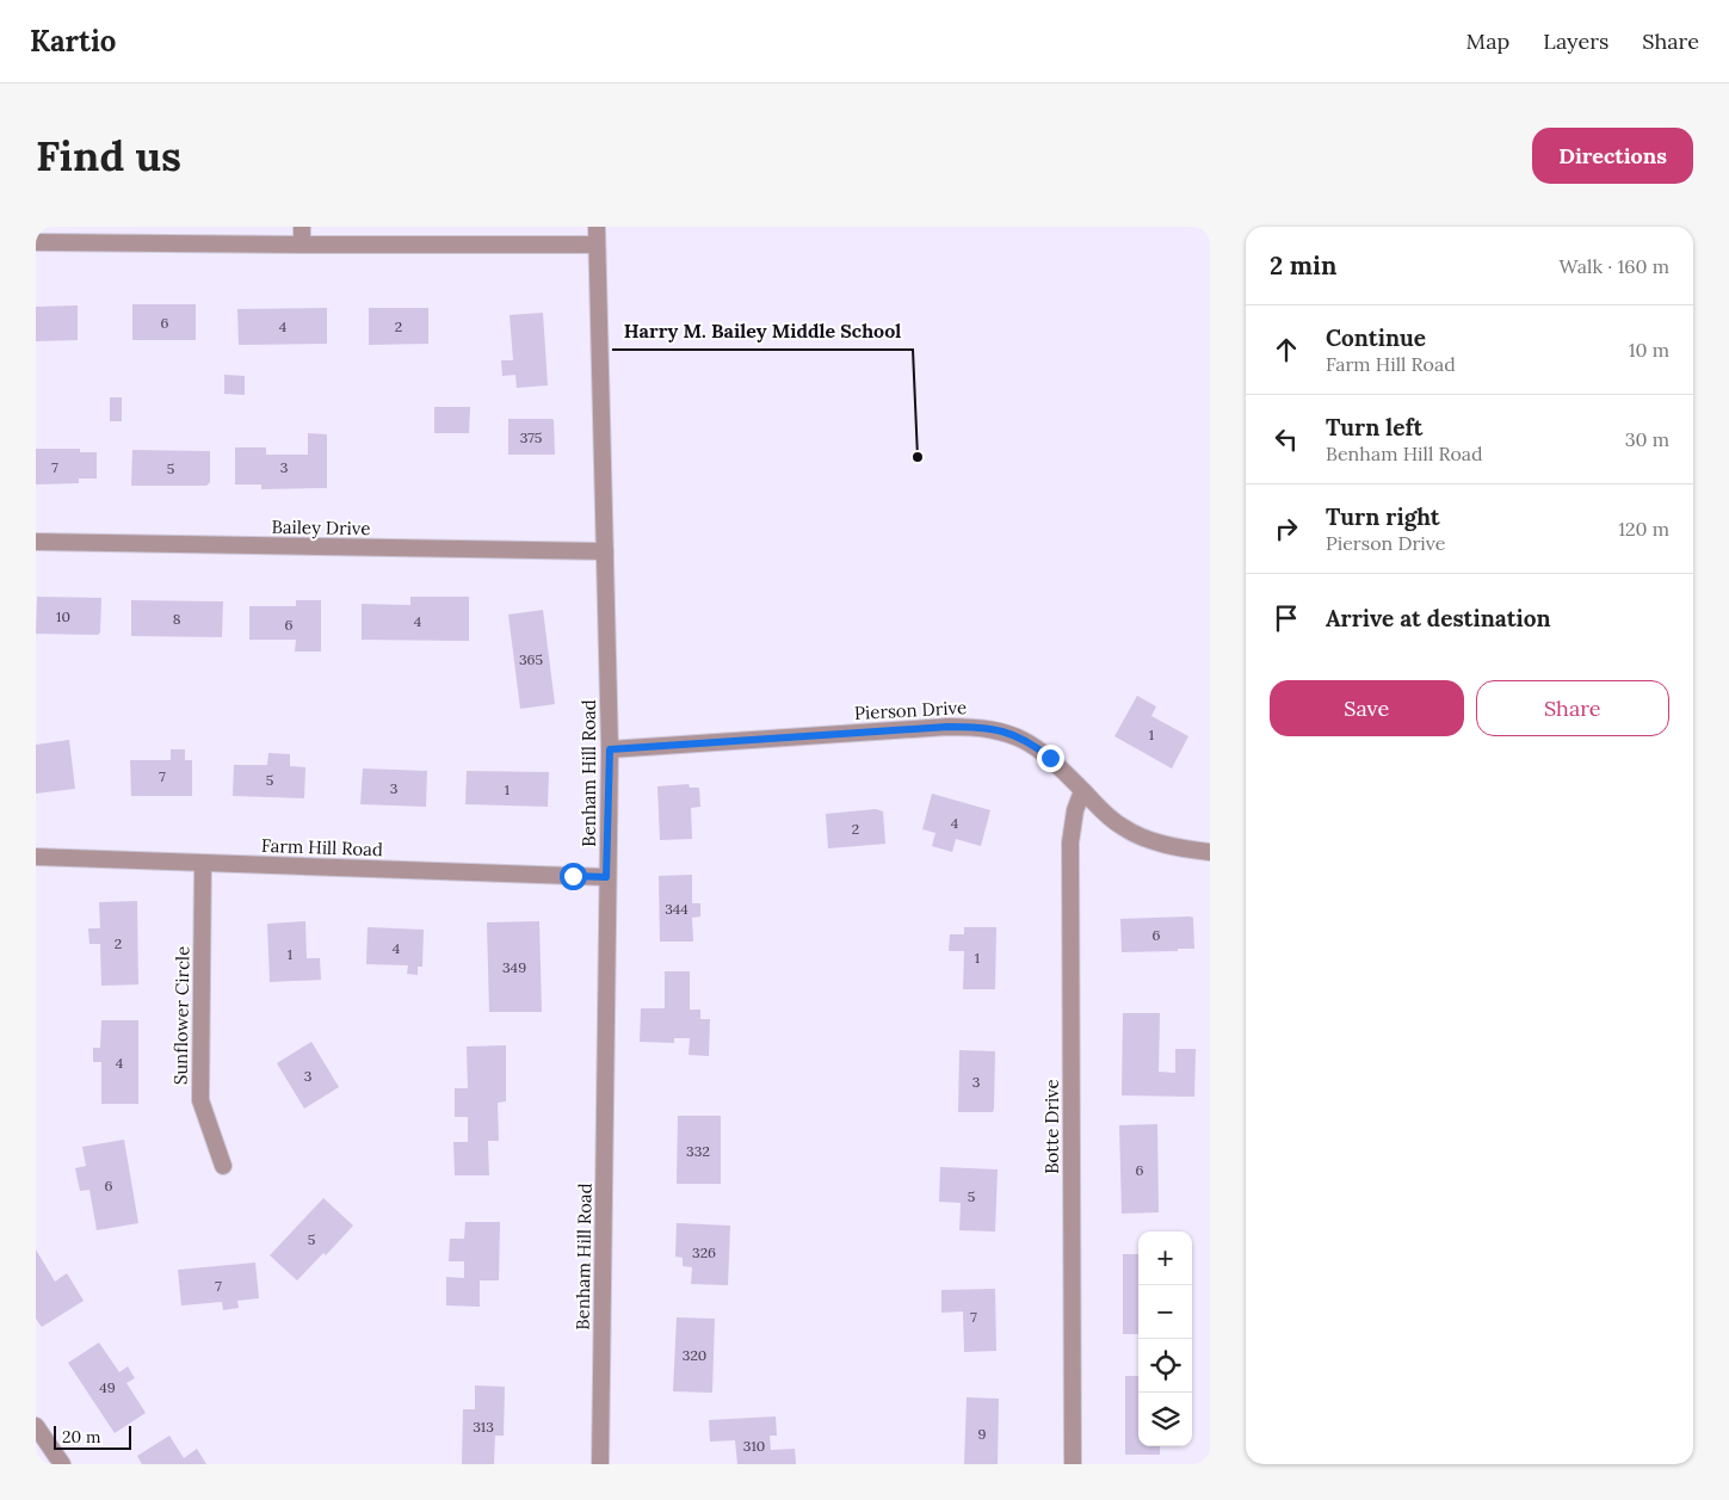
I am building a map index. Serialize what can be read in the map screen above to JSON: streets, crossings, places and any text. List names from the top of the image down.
{
  "streets": {
    "street": [
      "Bailey Drive",
      "Pierson Drive",
      "Benham Hill Road",
      "Farm Hill Road",
      "Sunflower Circle",
      "Botte Drive"
    ]
  },
  "crossings": [
    ["Bailey Drive", "Benham Hill Road"],
    ["Pierson Drive", "Benham Hill Road"],
    ["Pierson Drive", "Botte Drive"],
    ["Benham Hill Road", "Farm Hill Road"],
    ["Farm Hill Road", "Sunflower Circle"]
  ],
  "places": ["Harry M. Bailey Middle School"],
  "house_numbers": [
    "6",
    "4",
    "2",
    "375",
    "7",
    "3",
    "5",
    "10",
    "8",
    "4",
    "6",
    "365",
    "1",
    "7",
    "5",
    "3",
    "1",
    "4",
    "2",
    "344",
    "6",
    "2",
    "4",
    "1",
    "1",
    "349",
    "4",
    "3",
    "3",
    "332",
    "6",
    "6",
    "5",
    "5",
    "326",
    "7",
    "7",
    "320",
    "49",
    "313",
    "9",
    "310"
  ],
  "scale_bar": "20 m",
  "page": {
    "header": "Kartio",
    "nav": ["Map", "Layers", "Share"],
    "buttons": [
      "Directions",
      ["Save", "Share"]
    ],
    "title": "Find us",
    "heading": ["2 min", "Walk · 160 m"],
    "list": [
      ["Continue", "Farm Hill Road", "10 m"],
      ["Turn left", "Benham Hill Road", "30 m"],
      ["Turn right", "Pierson Drive", "120 m"],
      "Arrive at destination"
    ],
    "map_buttons": ["+", "−"],
    "scale": "20 m"
  }
}
